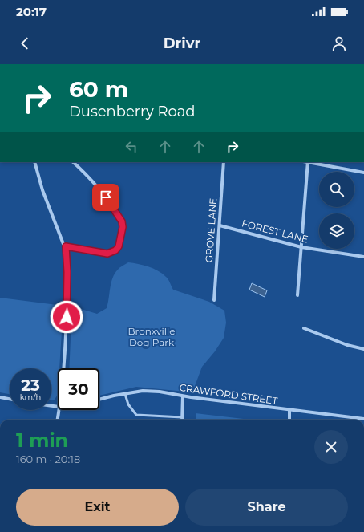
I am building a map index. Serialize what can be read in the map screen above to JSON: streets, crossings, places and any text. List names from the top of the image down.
{
  "streets": {
    "street": ["GROVE LANE", "FOREST LANE", "CRAWFORD STREET"]
  },
  "crossings": [
    ["GROVE LANE", "FOREST LANE"]
  ],
  "parks": ["Bronxville Dog Park"],
  "page": {
    "status": "20:17",
    "header": "Drivr",
    "turn": ["60 m", "Dusenberry Road"],
    "speed": "23 km/h",
    "limit": "30",
    "heading": ["1 min", "160 m · 20:18"],
    "buttons": ["Exit", "Share"]
  }
}
